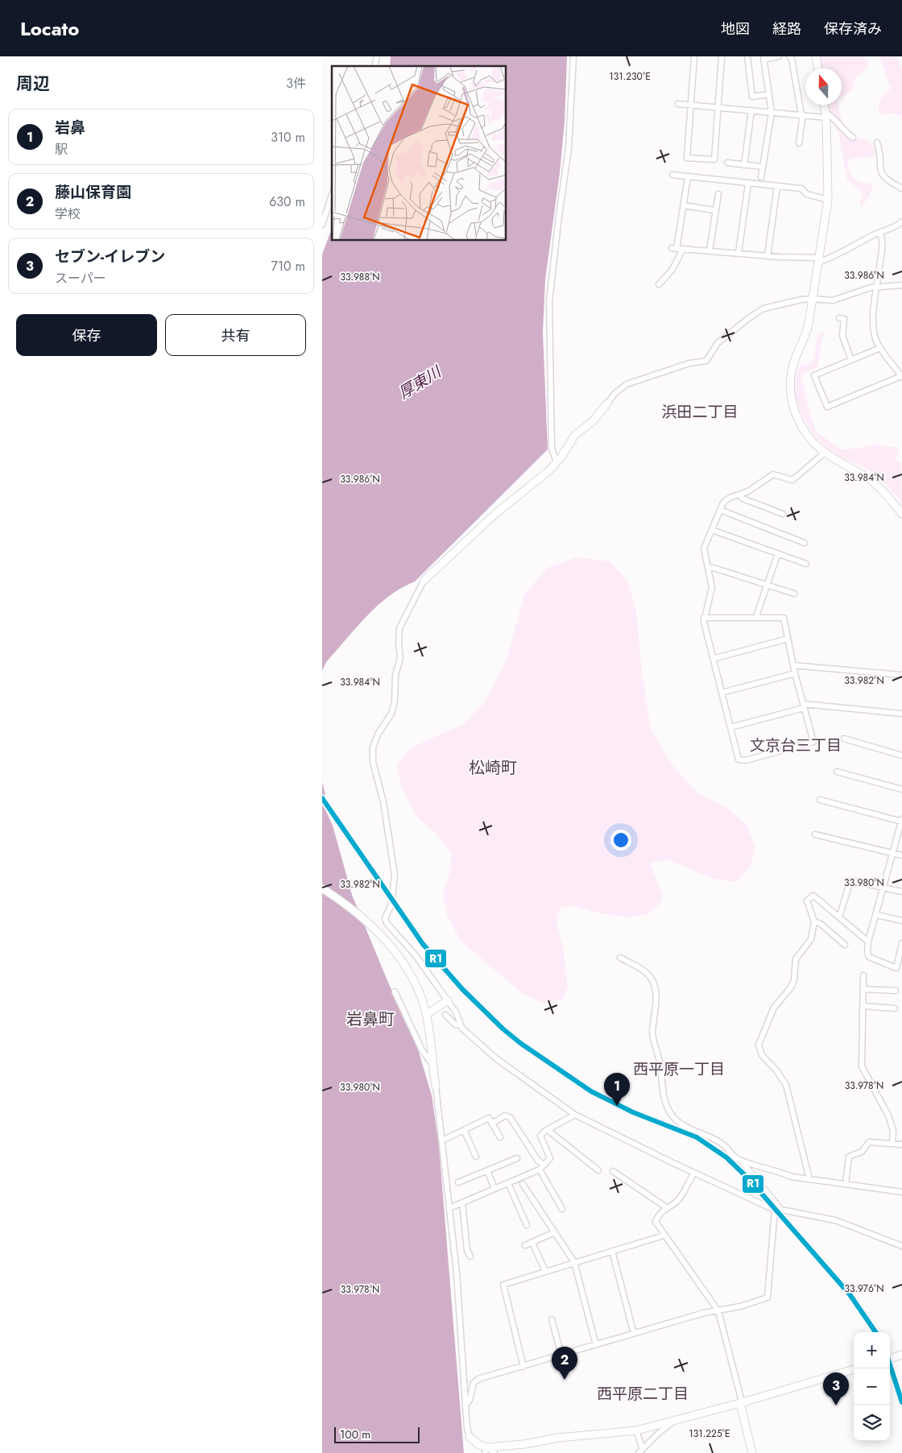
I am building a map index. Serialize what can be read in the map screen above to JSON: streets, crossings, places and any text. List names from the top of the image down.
{
  "districts": [
    "浜田二丁目",
    "文京台三丁目",
    "松崎町",
    "岩鼻町",
    "西平原一丁目",
    "西平原二丁目"
  ],
  "water": ["厚東川"],
  "lines": ["transit line R1"],
  "scale_bar": "100 m",
  "north": "top",
  "page": {
    "header": "Locato",
    "nav": ["地図", "経路", "保存済み"],
    "heading": ["周辺", "3件"],
    "list": [
      {
        "mark": "1",
        "name": "岩鼻",
        "note": "駅",
        "value": "310 m"
      },
      {
        "mark": "2",
        "name": "藤山保育園",
        "note": "学校",
        "value": "630 m"
      },
      {
        "mark": "3",
        "name": "セブン-イレブン",
        "note": "スーパー",
        "value": "710 m"
      }
    ],
    "buttons": ["保存", "共有"],
    "pins": ["1", "2", "3"],
    "map_buttons": ["+", "−"],
    "scale": "100 m"
  },
  "coordinates": [
    "131.230°E",
    "33.986°N",
    "33.988°N",
    "33.984°N",
    "33.982°N",
    "33.980°N",
    "33.978°N",
    "33.976°N",
    "131.225°E"
  ]
}
